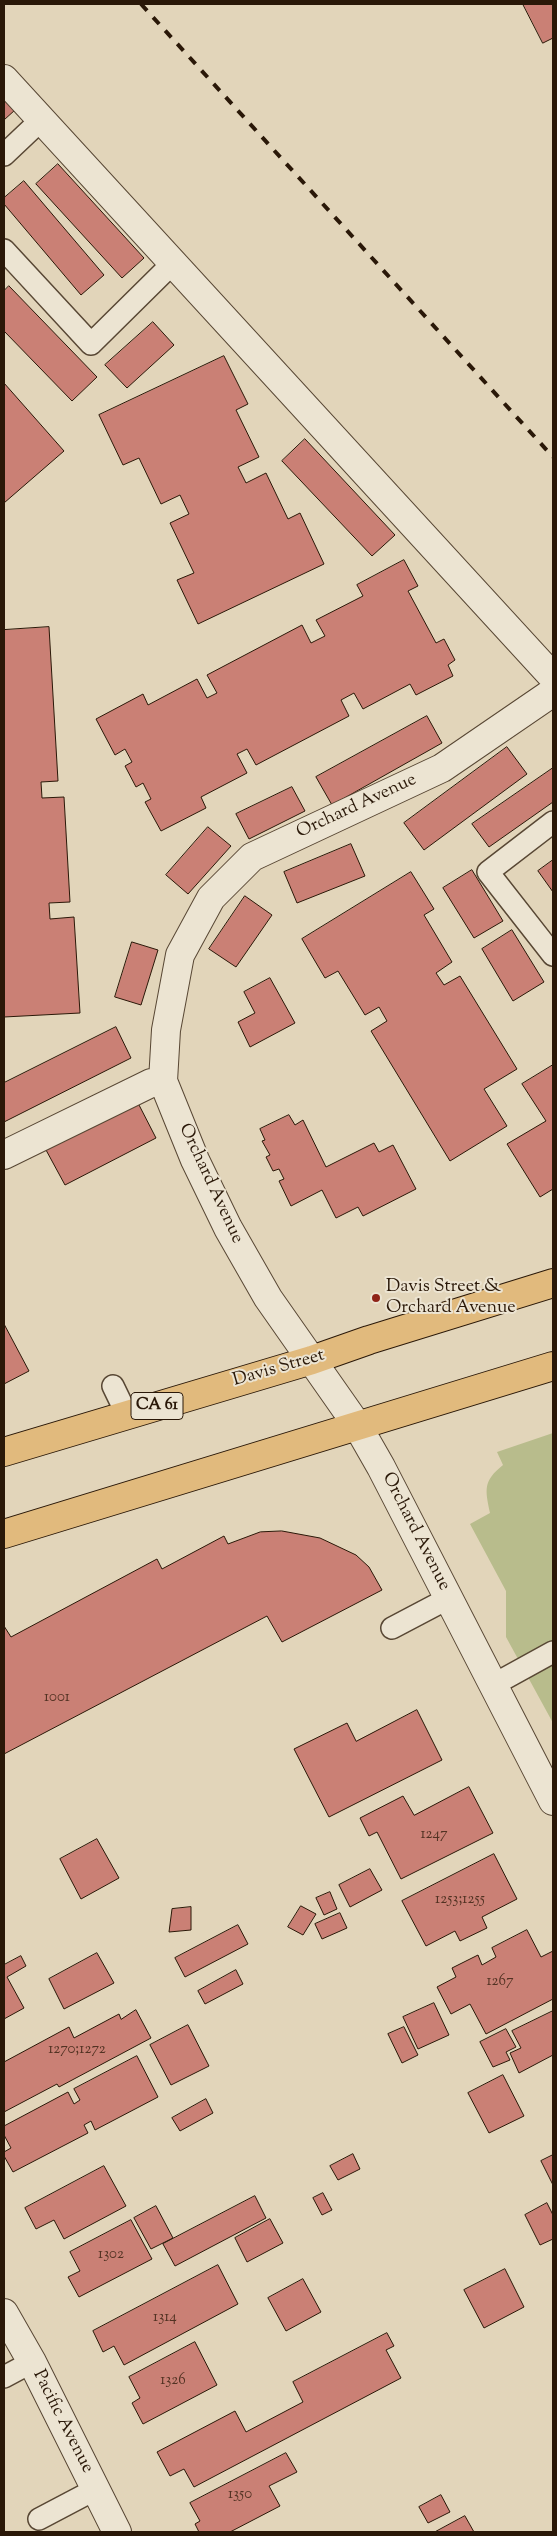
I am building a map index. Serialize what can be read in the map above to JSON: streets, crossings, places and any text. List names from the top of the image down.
{
  "streets": {
    "main road": ["Davis Street", "CA 61"],
    "street": ["Orchard Avenue", "Pacific Avenue"]
  },
  "crossings": [
    ["Orchard Avenue", "Davis Street"]
  ],
  "places": ["Davis Street & Orchard Avenue"],
  "house_numbers": [
    "1001",
    "1247",
    "1253;1255",
    "1267",
    "1270;1272",
    "1302",
    "1314",
    "1326",
    "1350"
  ]
}
